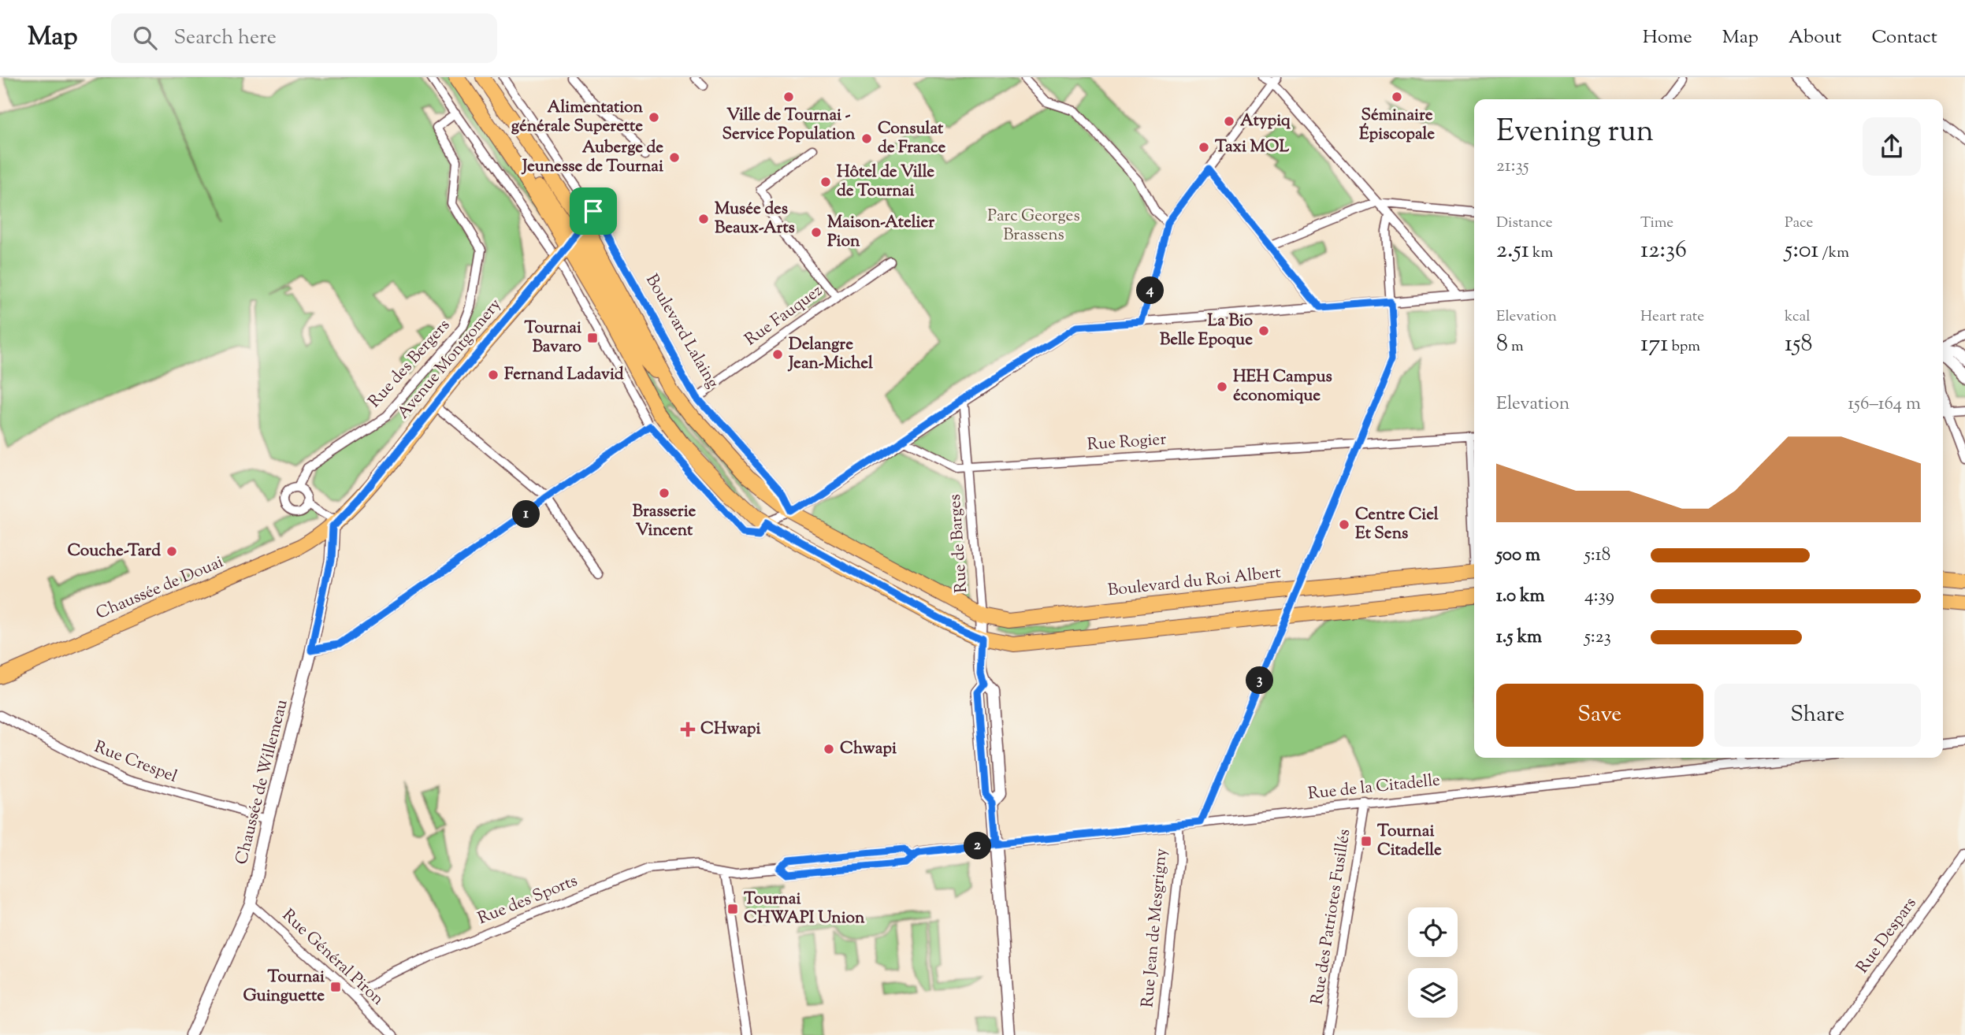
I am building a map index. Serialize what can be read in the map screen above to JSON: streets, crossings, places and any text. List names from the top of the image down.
{
  "streets": {
    "main road": [
      "Boulevard Lalaing",
      "Avenue Montgomery",
      "Boulevard du Roi Albert",
      "Chaussée de Douai"
    ],
    "street": [
      "Rue Fauquez",
      "Rue des Bergers",
      "Rue Rogier",
      "Rue de Barges",
      "Rue Crespel",
      "Chaussée de Willemeau",
      "Rue de la Citadelle",
      "Rue des Sports",
      "Rue des Patriotes Fusillés",
      "Rue Jean de Mesgrigny",
      "Rue Despars",
      "Rue Général Piron"
    ]
  },
  "crossings": [
    ["Rue Fauquez", "Boulevard Lalaing"],
    ["Boulevard Lalaing", "Avenue Montgomery"],
    ["Boulevard Lalaing", "Rue de Barges"],
    ["Boulevard Lalaing", "Boulevard du Roi Albert"],
    ["Avenue Montgomery", "Chaussée de Douai"],
    ["Avenue Montgomery", "Chaussée de Willemeau"],
    ["Rue Rogier", "Rue de Barges"],
    ["Rue de Barges", "Boulevard du Roi Albert"],
    ["Rue de Barges", "Rue de la Citadelle"],
    ["Chaussée de Douai", "Chaussée de Willemeau"],
    ["Rue Crespel", "Chaussée de Willemeau"],
    ["Chaussée de Willemeau", "Rue Général Piron"],
    ["Rue de la Citadelle", "Rue des Sports"],
    ["Rue de la Citadelle", "Rue des Patriotes Fusillés"],
    ["Rue de la Citadelle", "Rue Jean de Mesgrigny"],
    ["Rue des Sports", "Rue Général Piron"]
  ],
  "parks": ["Parc Georges Brassens"],
  "places": {
    "other": [
      "Ville de Tournai - Service Population",
      "Séminaire Épiscopale",
      "Alimentation générale Superette",
      "Atypiq",
      "Consulat de France",
      "Taxi MOL",
      "Auberge de Jeunesse de Tournai",
      "Hôtel de Ville de Tournai",
      "Musée des Beaux-Arts",
      "Maison-Atelier Pion",
      "La Bio Belle Epoque",
      "Delangre Jean-Michel",
      "Fernand Ladavid",
      "HEH Campus économique",
      "Brasserie Vincent",
      "Centre Ciel Et Sens",
      "Couche-Tard",
      "Chwapi"
    ],
    "transit": [
      "Tournai Bavaro",
      "Tournai Citadelle",
      "Tournai CHWAPI Union",
      "Tournai Guinguette"
    ],
    "health": ["CHwapi"]
  },
  "page": {
    "header": "Map",
    "search": "Search here",
    "nav": [
      "Home",
      "Map",
      "About",
      "Contact"
    ],
    "heading": ["Evening run", "21:35"],
    "stats": [
      ["Distance", "2.51 km"],
      ["Time", "12:36"],
      ["Pace", "5:01 /km"],
      ["Elevation", "8 m"],
      ["Heart rate", "171 bpm"],
      ["kcal", "158"]
    ],
    "pins": [
      "4",
      "1",
      "3",
      "2"
    ],
    "chart": ["Elevation", "156–164 m"],
    "list": [
      {
        "name": "500 m",
        "note": "5:18"
      },
      {
        "name": "1.0 km",
        "note": "4:39"
      },
      {
        "name": "1.5 km",
        "note": "5:23"
      }
    ],
    "buttons": ["Save", "Share"]
  }
}
